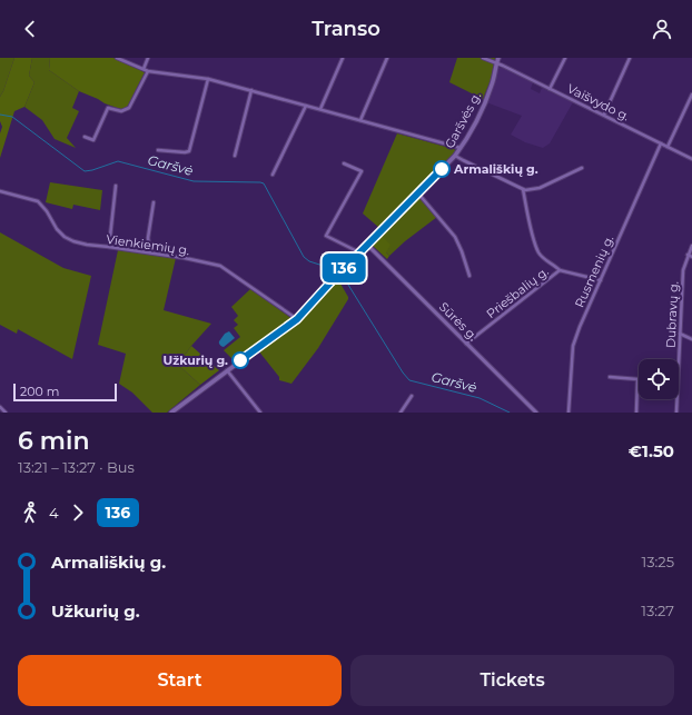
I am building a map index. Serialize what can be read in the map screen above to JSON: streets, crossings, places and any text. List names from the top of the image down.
{
  "streets": {
    "main road": ["Garšvės g."],
    "street": [
      "Vaišvydo g.",
      "Vienkiemių g.",
      "Rusmenių g.",
      "Priešbalių g.",
      "Dubravų g.",
      "Sūrės g."
    ]
  },
  "crossings": [
    ["Vaišvydo g.", "Garšvės g."],
    ["Vaišvydo g.", "Rusmenių g."],
    ["Garšvės g.", "Vienkiemių g."],
    ["Garšvės g.", "Sūrės g."],
    ["Priešbalių g.", "Sūrės g."]
  ],
  "water": ["Garšvė"],
  "places": ["Armališkių g.", "Užkurių g."],
  "lines": ["bus line 136"],
  "scale_bar": "200 m",
  "page": {
    "header": "Transo",
    "on_map": "136",
    "scale": "200 m",
    "heading": ["6 min", "13:21 – 13:27 · Bus", "€1.50"],
    "legs": ["4", "136"],
    "list": [
      {
        "name": "Armališkių g.",
        "value": "13:25"
      },
      {
        "name": "Užkurių g.",
        "value": "13:27"
      }
    ],
    "buttons": ["Start", "Tickets"]
  }
}
